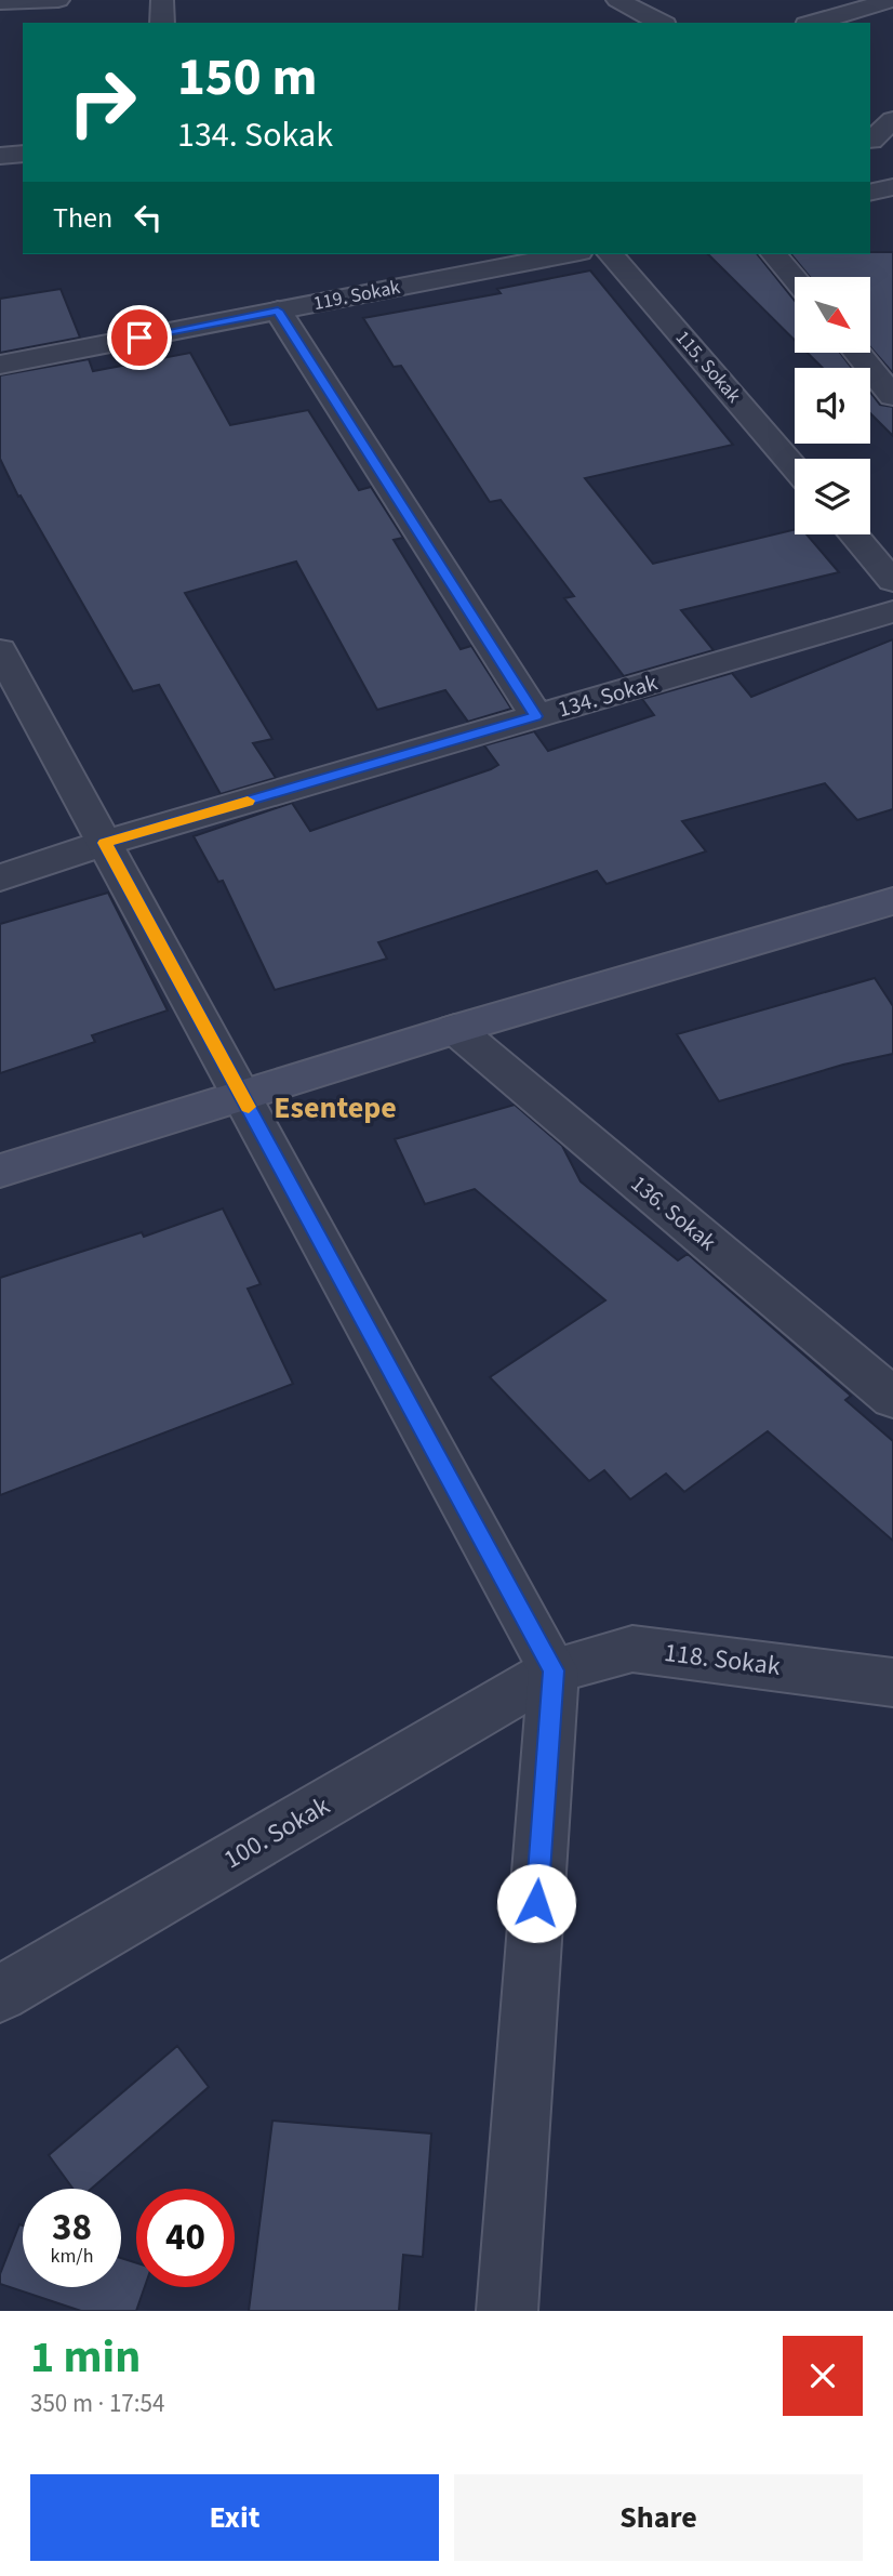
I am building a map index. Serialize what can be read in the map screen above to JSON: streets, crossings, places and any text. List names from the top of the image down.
{
  "streets": {
    "street": [
      "119. Sokak",
      "115. Sokak",
      "134. Sokak",
      "136. Sokak",
      "118. Sokak",
      "100. Sokak"
    ]
  },
  "crossings": [
    ["118. Sokak", "100. Sokak"]
  ],
  "districts": ["Esentepe"],
  "north": "bottom right",
  "page": {
    "turn": ["150 m", "134. Sokak"],
    "then": "Then",
    "speed": "38 km/h",
    "limit": "40",
    "heading": ["1 min", "350 m · 17:54"],
    "buttons": ["Exit", "Share"]
  }
}
